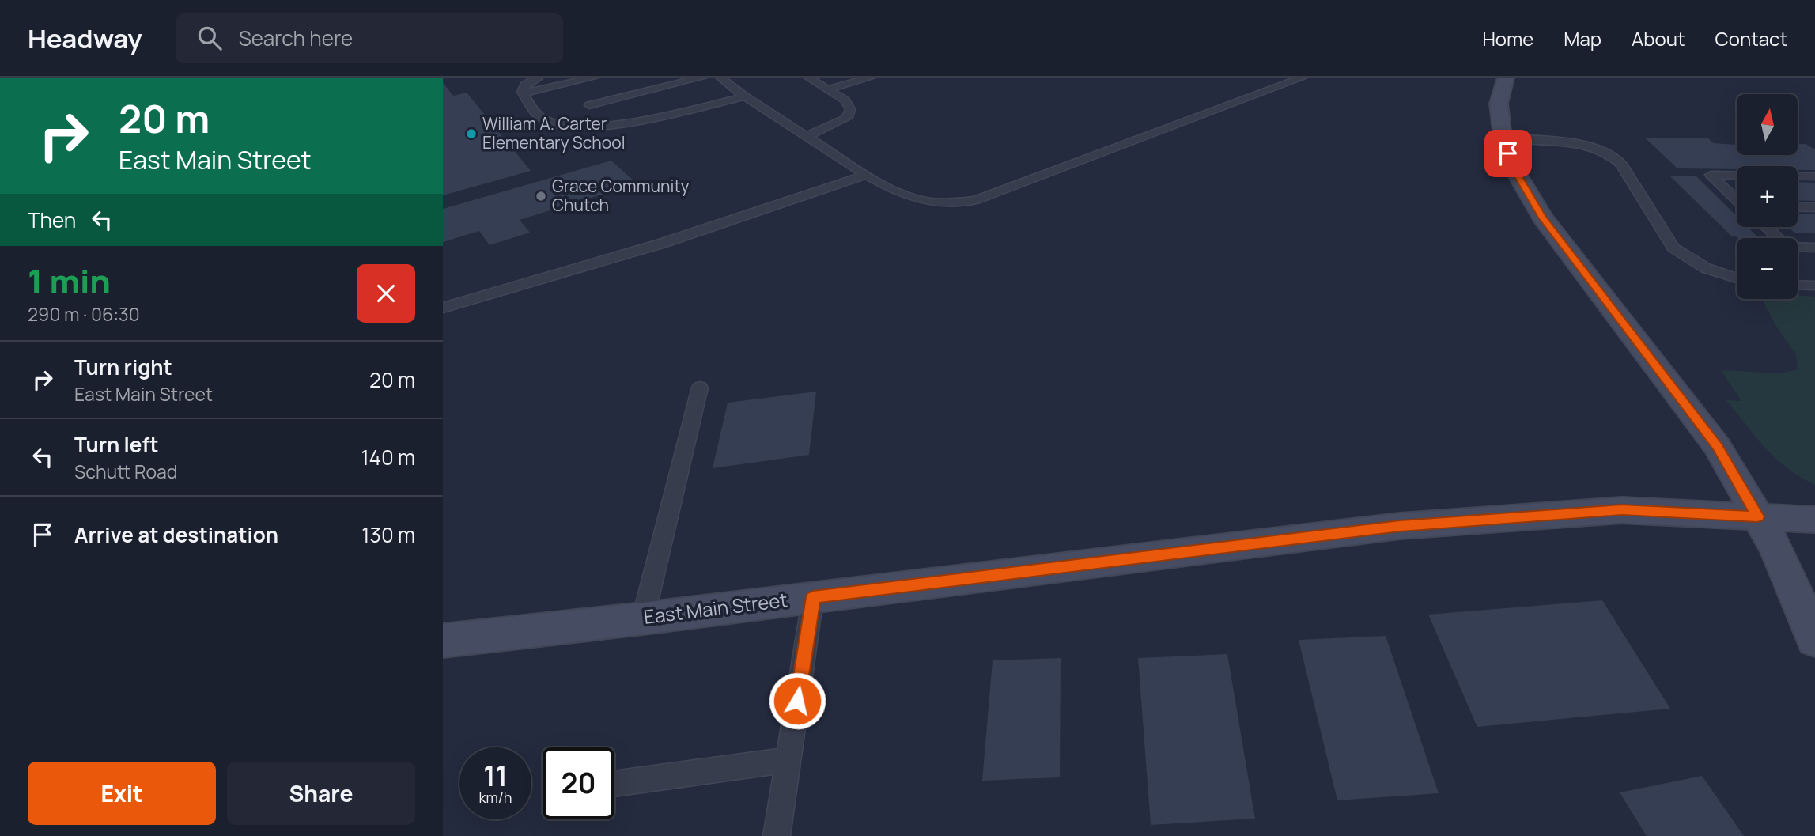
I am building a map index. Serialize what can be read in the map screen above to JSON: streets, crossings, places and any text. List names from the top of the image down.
{
  "streets": {
    "street": ["East Main Street"]
  },
  "places": ["William A. Carter Elementary School", "Grace Community Chutch"],
  "north": "top",
  "page": {
    "header": "Headway",
    "search": "Search here",
    "nav": [
      "Home",
      "Map",
      "About",
      "Contact"
    ],
    "turn": ["20 m", "East Main Street"],
    "map_buttons": ["+", "−"],
    "then": "Then",
    "heading": ["1 min", "290 m · 06:30"],
    "list": [
      {
        "name": "Turn right",
        "note": "East Main Street",
        "value": "20 m"
      },
      {
        "name": "Turn left",
        "note": "Schutt Road",
        "value": "140 m"
      },
      {
        "name": "Arrive at destination",
        "value": "130 m"
      }
    ],
    "speed": "11 km/h",
    "limit": "20",
    "buttons": ["Exit", "Share"]
  }
}
